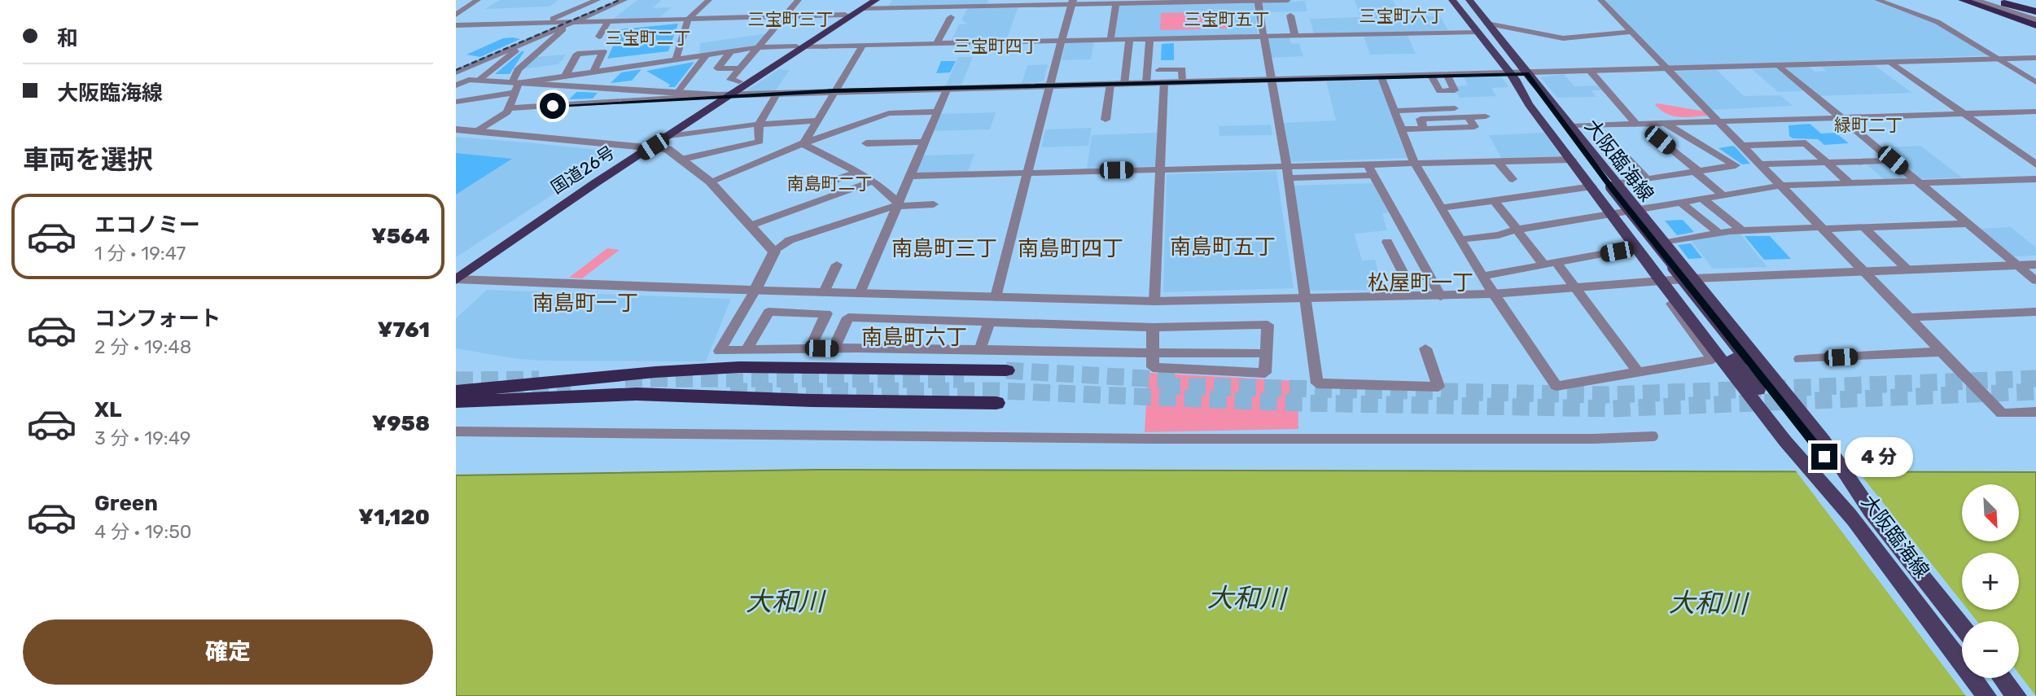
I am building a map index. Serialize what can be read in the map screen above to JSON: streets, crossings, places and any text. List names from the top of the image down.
{
  "streets": {
    "highway": ["国道26号"],
    "main road": ["大阪臨海線"]
  },
  "districts": [
    "三宝町六丁",
    "三宝町三丁",
    "三宝町五丁",
    "三宝町二丁",
    "三宝町四丁",
    "緑町二丁",
    "南島町二丁",
    "南島町五丁",
    "南島町三丁",
    "南島町四丁",
    "松屋町一丁",
    "南島町一丁",
    "南島町六丁"
  ],
  "water": ["大和川"],
  "north": "bottom right",
  "page": {
    "banner": ["和", "大阪臨海線"],
    "heading": "車両を選択",
    "list": [
      {
        "name": "エコノミー",
        "note": "1 分 · 19:47",
        "value": "¥564"
      },
      {
        "name": "コンフォート",
        "note": "2 分 · 19:48",
        "value": "¥761"
      },
      {
        "name": "XL",
        "note": "3 分 · 19:49",
        "value": "¥958"
      },
      {
        "name": "Green",
        "note": "4 分 · 19:50",
        "value": "¥1,120"
      }
    ],
    "bubble": "4 分",
    "map_buttons": ["+", "−"],
    "buttons": "確定"
  }
}
